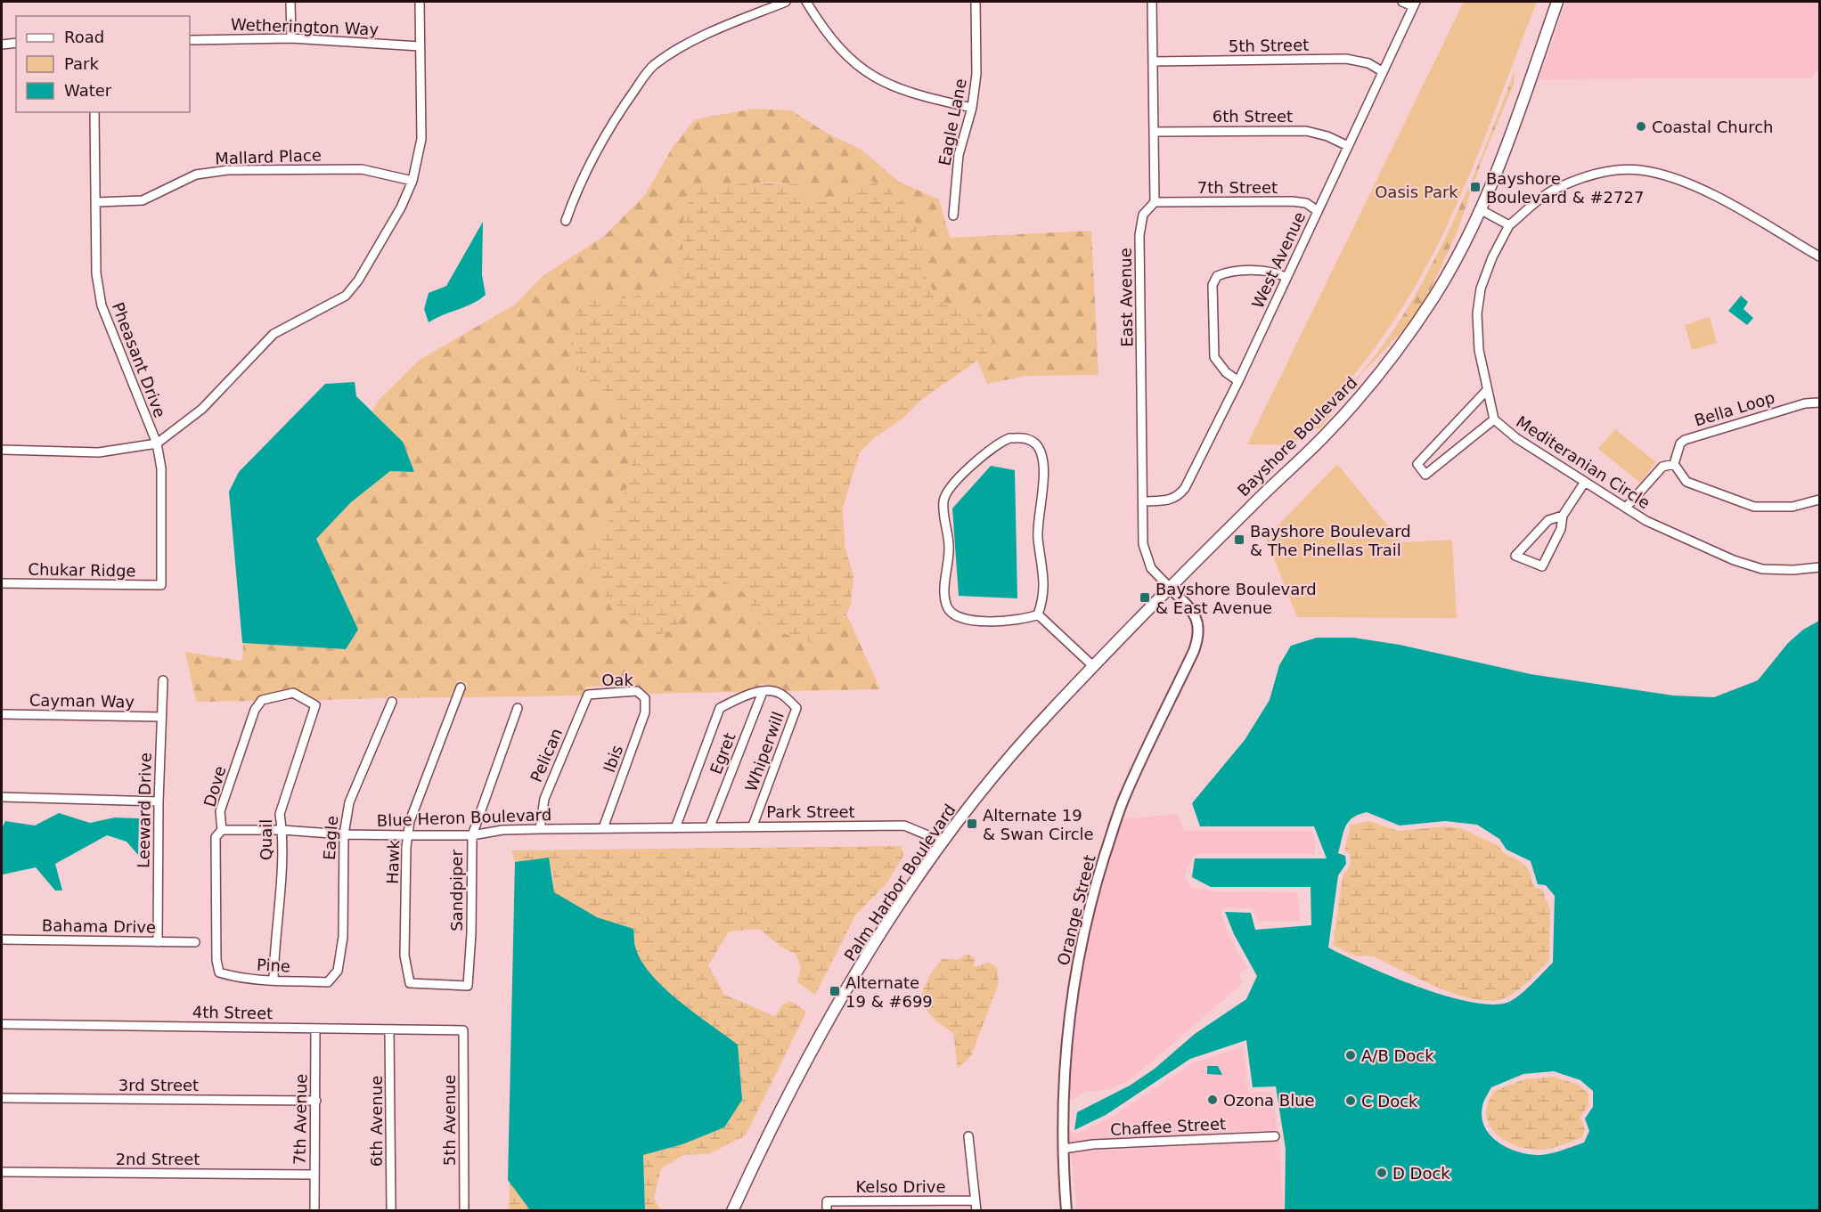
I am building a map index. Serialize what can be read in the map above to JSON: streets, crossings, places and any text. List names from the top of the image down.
{
  "streets": {
    "main road": ["Bayshore Boulevard", "Palm Harbor Boulevard"],
    "street": [
      "Wetherington Way",
      "5th Street",
      "6th Street",
      "Eagle Lane",
      "Mallard Place",
      "7th Street",
      "West Avenue",
      "East Avenue",
      "Pheasant Drive",
      "Bella Loop",
      "Mediteranian Circle",
      "Chukar Ridge",
      "Oak",
      "Cayman Way",
      "Whiperwill",
      "Egret",
      "Pelican",
      "Ibis",
      "Dove",
      "Leeward Drive",
      "Park Street",
      "Blue Heron Boulevard",
      "Eagle",
      "Quail",
      "Hawk",
      "Sandpiper",
      "Orange Street",
      "Bahama Drive",
      "Pine",
      "4th Street",
      "3rd Street",
      "7th Avenue",
      "5th Avenue",
      "6th Avenue",
      "Chaffee Street",
      "2nd Street",
      "Kelso Drive"
    ]
  },
  "crossings": [
    ["5th Street", "West Avenue"],
    ["6th Street", "West Avenue"],
    ["Mallard Place", "Pheasant Drive"],
    ["7th Street", "West Avenue"],
    ["7th Street", "East Avenue"],
    ["West Avenue", "East Avenue"],
    ["East Avenue", "Bayshore Boulevard"],
    ["East Avenue", "Palm Harbor Boulevard"],
    ["East Avenue", "Orange Street"],
    ["Pheasant Drive", "Chukar Ridge"],
    ["Bayshore Boulevard", "Palm Harbor Boulevard"],
    ["Bayshore Boulevard", "Orange Street"],
    ["Oak", "Pelican"],
    ["Oak", "Ibis"],
    ["Cayman Way", "Leeward Drive"],
    ["Whiperwill", "Egret"],
    ["Whiperwill", "Park Street"],
    ["Whiperwill", "Blue Heron Boulevard"],
    ["Egret", "Park Street"],
    ["Pelican", "Blue Heron Boulevard"],
    ["Ibis", "Blue Heron Boulevard"],
    ["Dove", "Blue Heron Boulevard"],
    ["Dove", "Quail"],
    ["Dove", "Pine"],
    ["Leeward Drive", "Bahama Drive"],
    ["Park Street", "Blue Heron Boulevard"],
    ["Park Street", "Palm Harbor Boulevard"],
    ["Blue Heron Boulevard", "Eagle"],
    ["Blue Heron Boulevard", "Quail"],
    ["Blue Heron Boulevard", "Hawk"],
    ["Blue Heron Boulevard", "Sandpiper"],
    ["Eagle", "Pine"],
    ["Quail", "Pine"],
    ["Hawk", "Sandpiper"],
    ["Palm Harbor Boulevard", "Orange Street"],
    ["Orange Street", "Chaffee Street"],
    ["4th Street", "7th Avenue"],
    ["4th Street", "5th Avenue"],
    ["4th Street", "6th Avenue"],
    ["3rd Street", "7th Avenue"],
    ["7th Avenue", "2nd Street"]
  ],
  "parks": ["Oasis Park"],
  "places": {
    "other": [
      "Coastal Church",
      "A/B Dock",
      "Ozona Blue",
      "C Dock",
      "D Dock"
    ],
    "transit": [
      "Bayshore Boulevard & #2727",
      "Bayshore Boulevard & The Pinellas Trail",
      "Bayshore Boulevard & East Avenue",
      "Alternate 19 & Swan Circle",
      "Alternate 19 & #699"
    ]
  },
  "legend": ["Road", "Park", "Water"]
}
